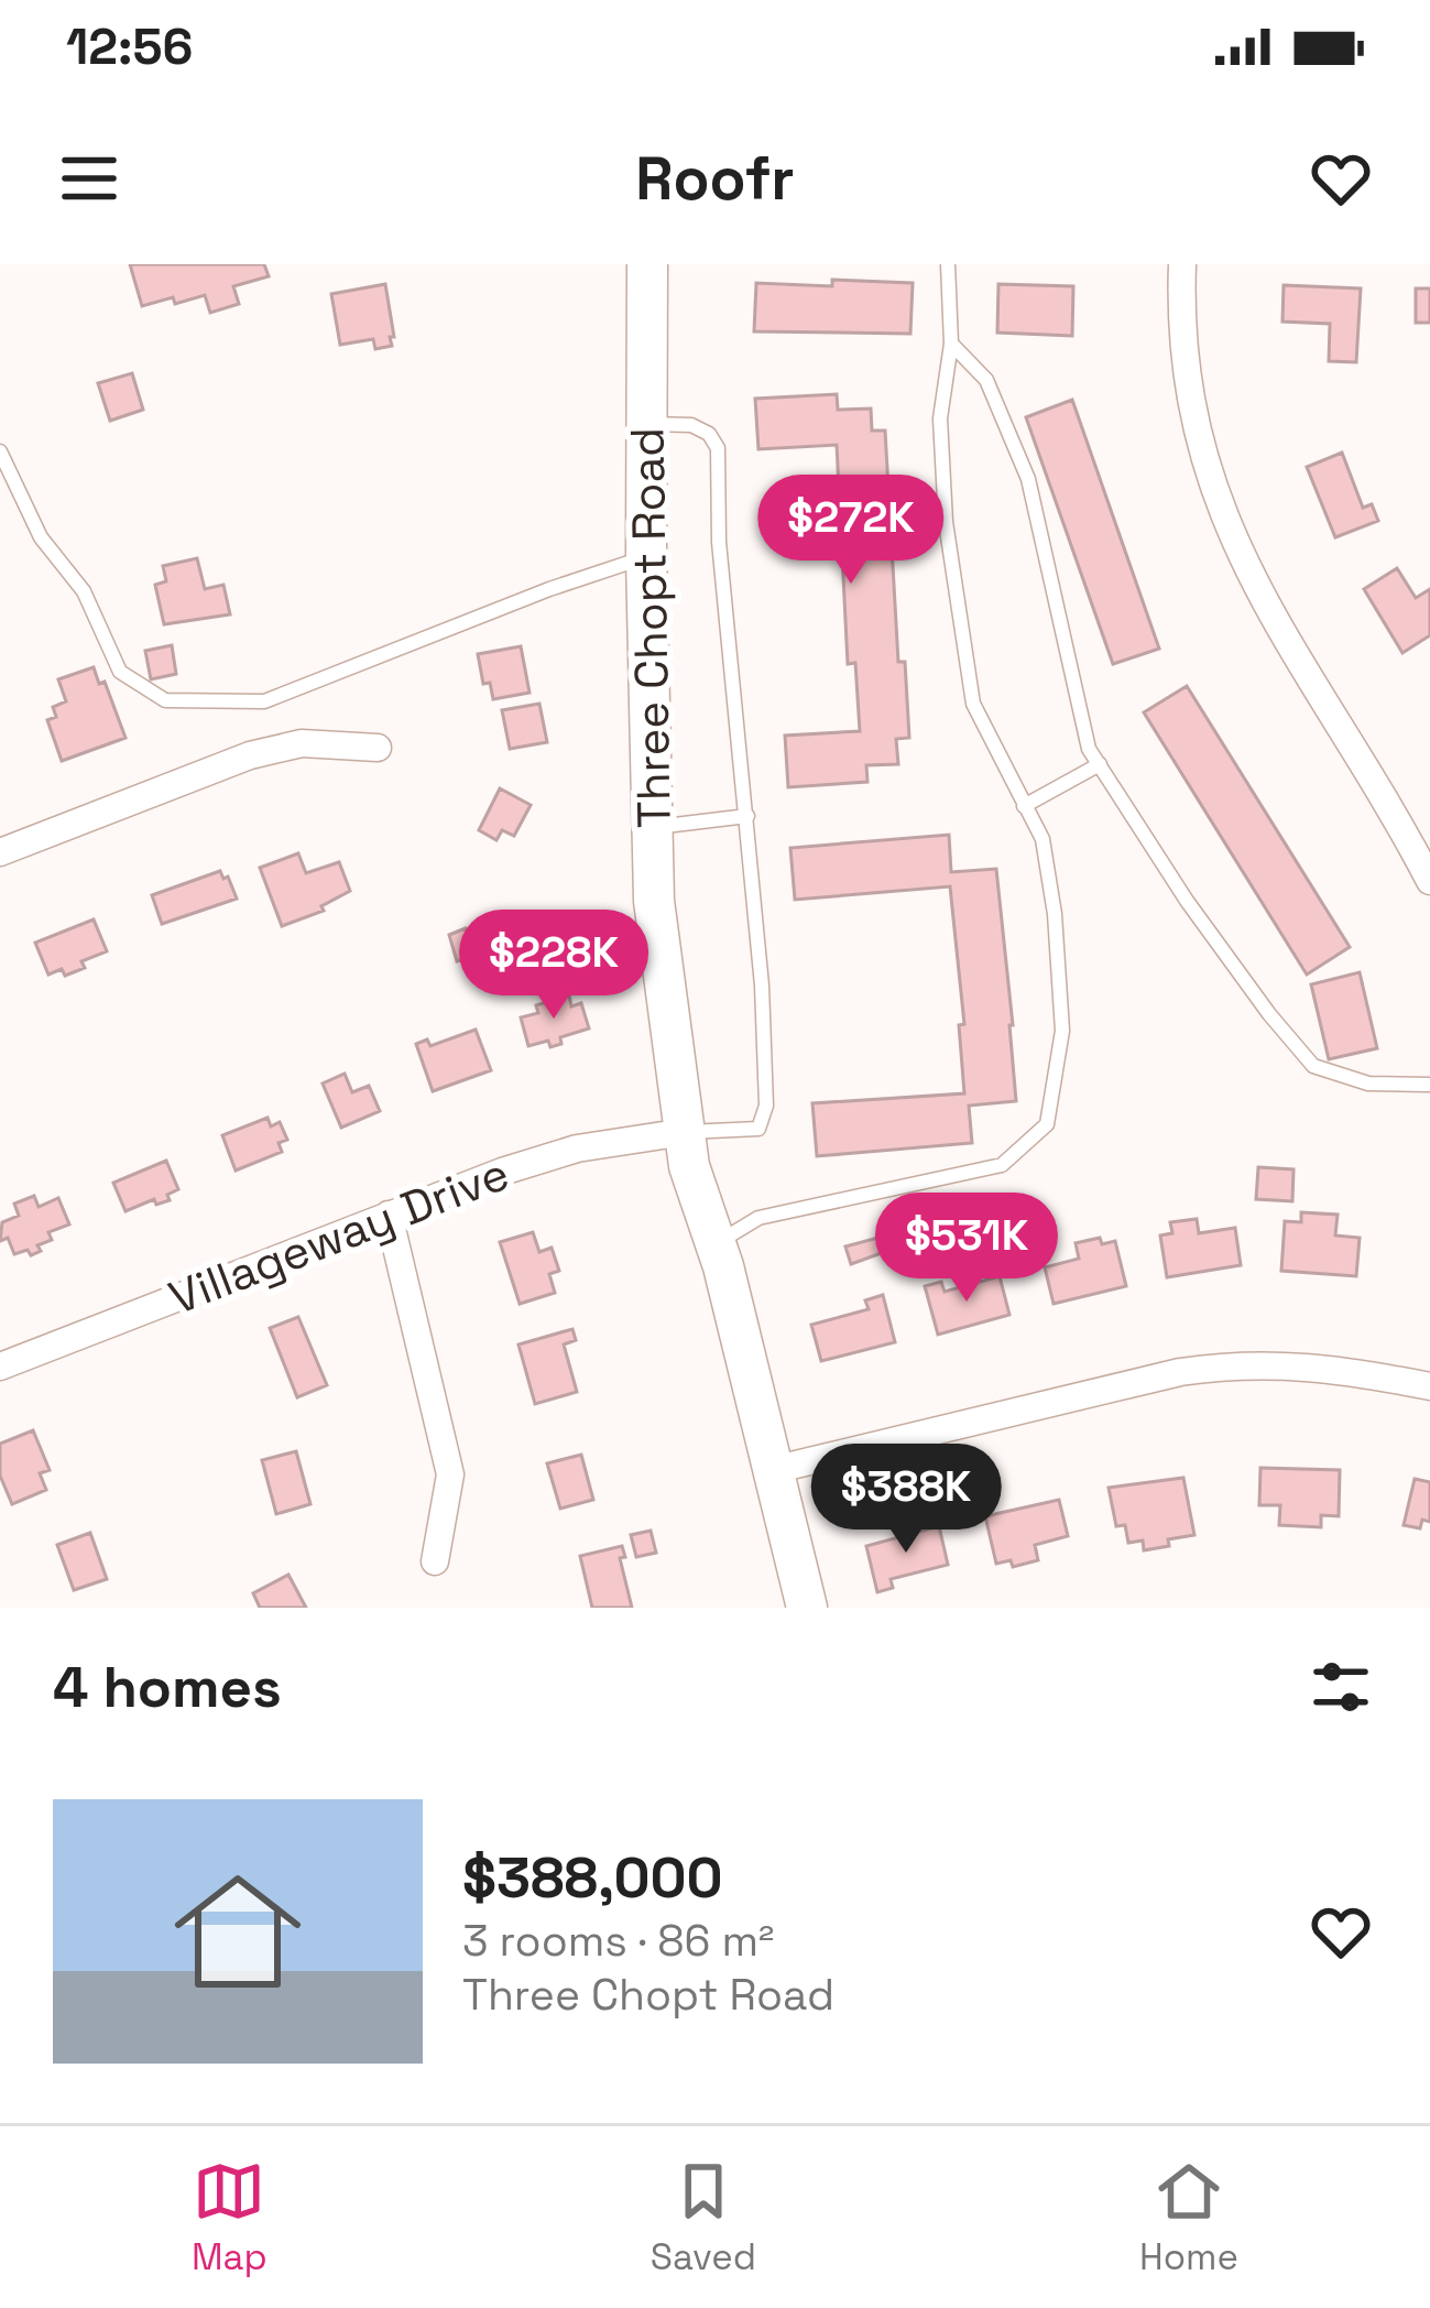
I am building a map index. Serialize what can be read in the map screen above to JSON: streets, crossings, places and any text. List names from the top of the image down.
{
  "streets": {
    "main road": ["Three Chopt Road"],
    "street": ["Villageway Drive"]
  },
  "crossings": [
    ["Three Chopt Road", "Villageway Drive"]
  ],
  "page": {
    "status": "12:56",
    "header": "Roofr",
    "price": [
      "$272K",
      "$228K",
      "$531K",
      "$388K"
    ],
    "heading": "4 homes",
    "list": [
      {
        "name": "$388,000",
        "note": "3 rooms · 86 m² · Three Chopt Road"
      }
    ],
    "tabs": ["Map", "Saved", "Home"]
  }
}
